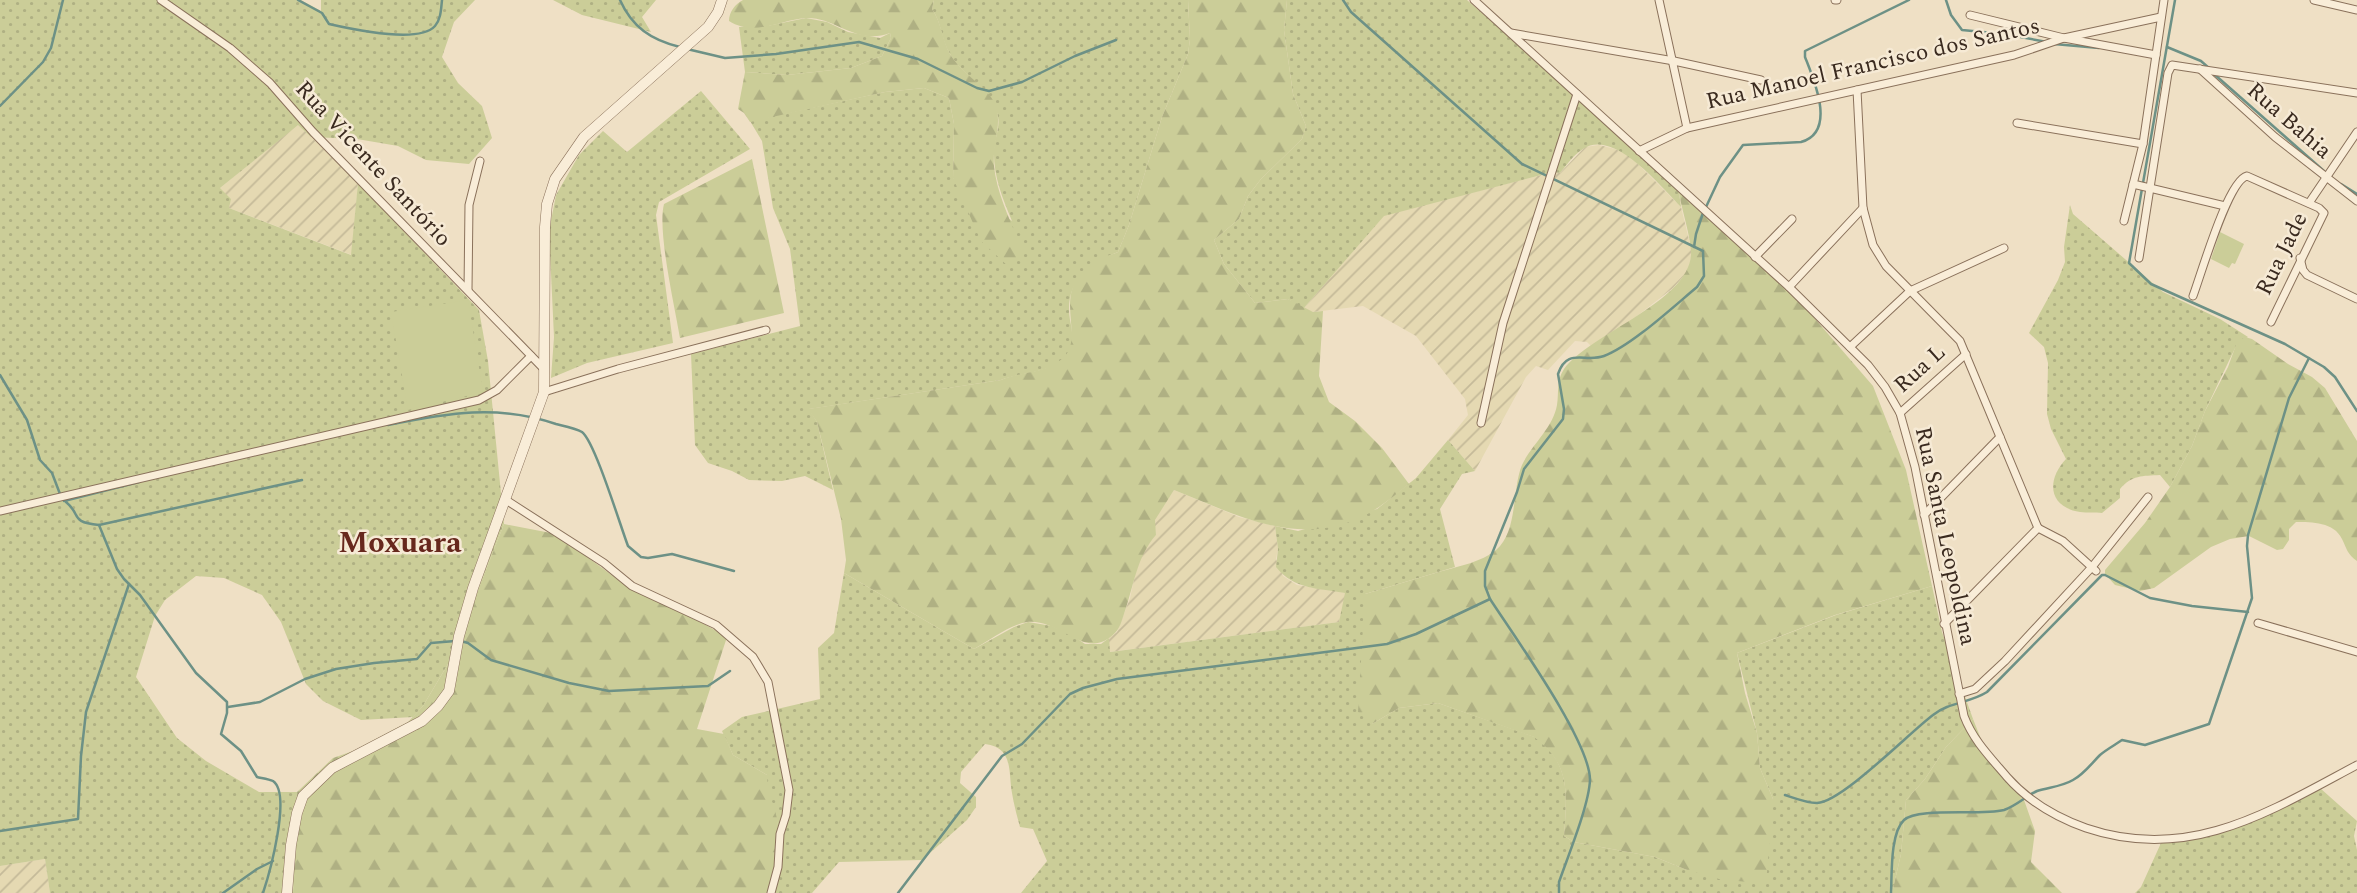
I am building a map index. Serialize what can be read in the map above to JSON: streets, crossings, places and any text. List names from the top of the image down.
{
  "streets": {
    "street": [
      "Rua Manoel Francisco dos Santos",
      "Rua Bahia",
      "Rua Vicente Santório",
      "Rua Jade",
      "Rua L",
      "Rua Santa Leopoldina"
    ]
  },
  "crossings": [
    ["Rua Manoel Francisco dos Santos", "Rua Santa Leopoldina"],
    ["Rua L", "Rua Santa Leopoldina"]
  ],
  "districts": ["Moxuara"]
}
